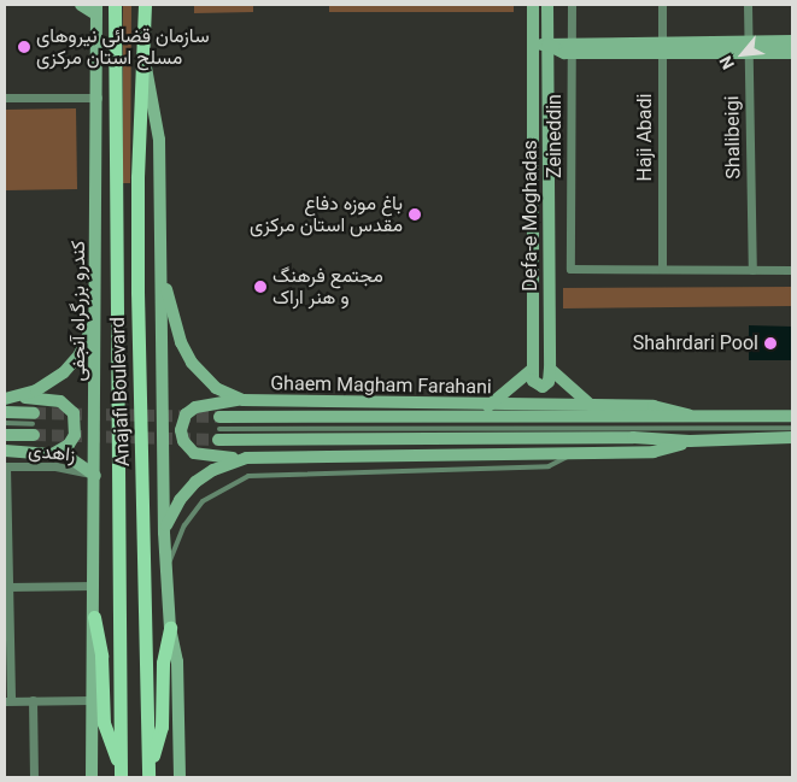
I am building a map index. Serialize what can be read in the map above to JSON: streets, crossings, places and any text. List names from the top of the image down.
{
  "streets": {
    "main road": ["Anajafi Boulevard"],
    "street": [
      "Zeineddin",
      "Haji Abadi",
      "Shalibeigi",
      "Defa-e Moghadas",
      "کندرو بزرگراه آنجفی",
      "Ghaem Magham Farahani",
      "زاهدی"
    ]
  },
  "crossings": [
    ["Zeineddin", "Haji Abadi"],
    ["کندرو بزرگراه آنجفی", "زاهدی"]
  ],
  "places": [
    "سازمان قضائی نیروهای مسلح استان مرکزی",
    "باغ موزه دفاع مقدس استان مرکزی",
    "مجتمع فرهنگ و هنر اراک",
    "Shahrdari Pool"
  ],
  "north": "bottom left"
}
